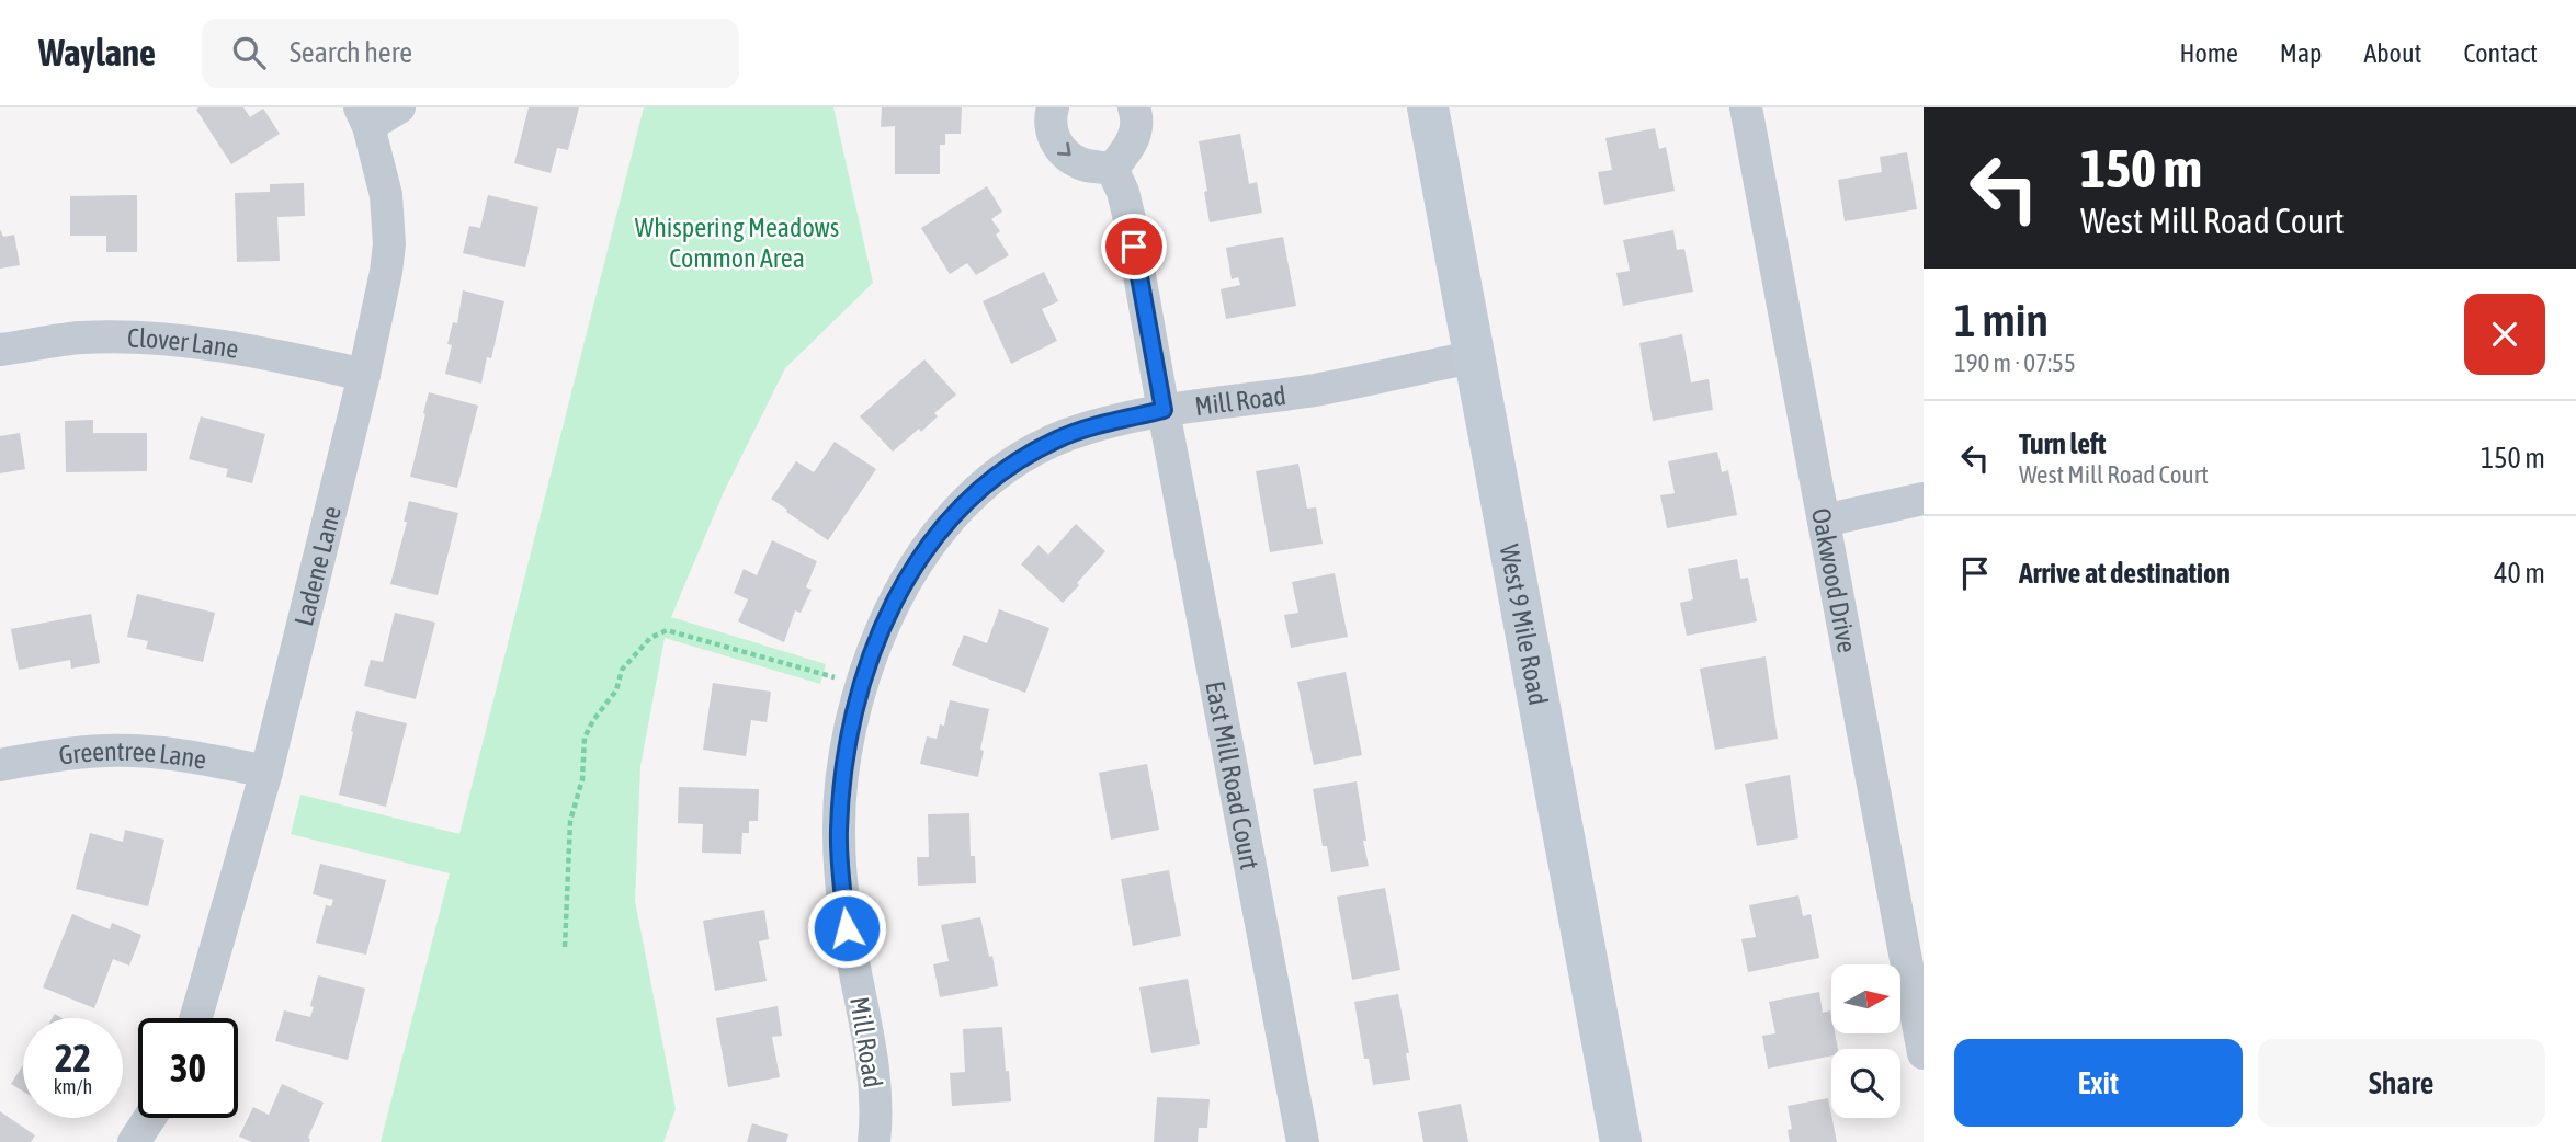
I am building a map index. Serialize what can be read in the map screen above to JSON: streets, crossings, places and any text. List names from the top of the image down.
{
  "streets": {
    "street": [
      "Clover Lane",
      "Mill Road",
      "Ladene Lane",
      "Oakwood Drive",
      "West 9 Mile Road",
      "Greentree Lane",
      "East Mill Road Court"
    ]
  },
  "crossings": [
    ["Clover Lane", "Ladene Lane"],
    ["Mill Road", "West 9 Mile Road"],
    ["Mill Road", "East Mill Road Court"],
    ["Ladene Lane", "Greentree Lane"]
  ],
  "parks": ["Whispering Meadows Common Area"],
  "north": "right",
  "page": {
    "header": "Waylane",
    "search": "Search here",
    "nav": [
      "Home",
      "Map",
      "About",
      "Contact"
    ],
    "turn": ["150 m", "West Mill Road Court"],
    "heading": ["1 min", "190 m · 07:55"],
    "list": [
      {
        "name": "Turn left",
        "note": "West Mill Road Court",
        "value": "150 m"
      },
      {
        "name": "Arrive at destination",
        "value": "40 m"
      }
    ],
    "speed": "22 km/h",
    "limit": "30",
    "buttons": ["Exit", "Share"]
  }
}
